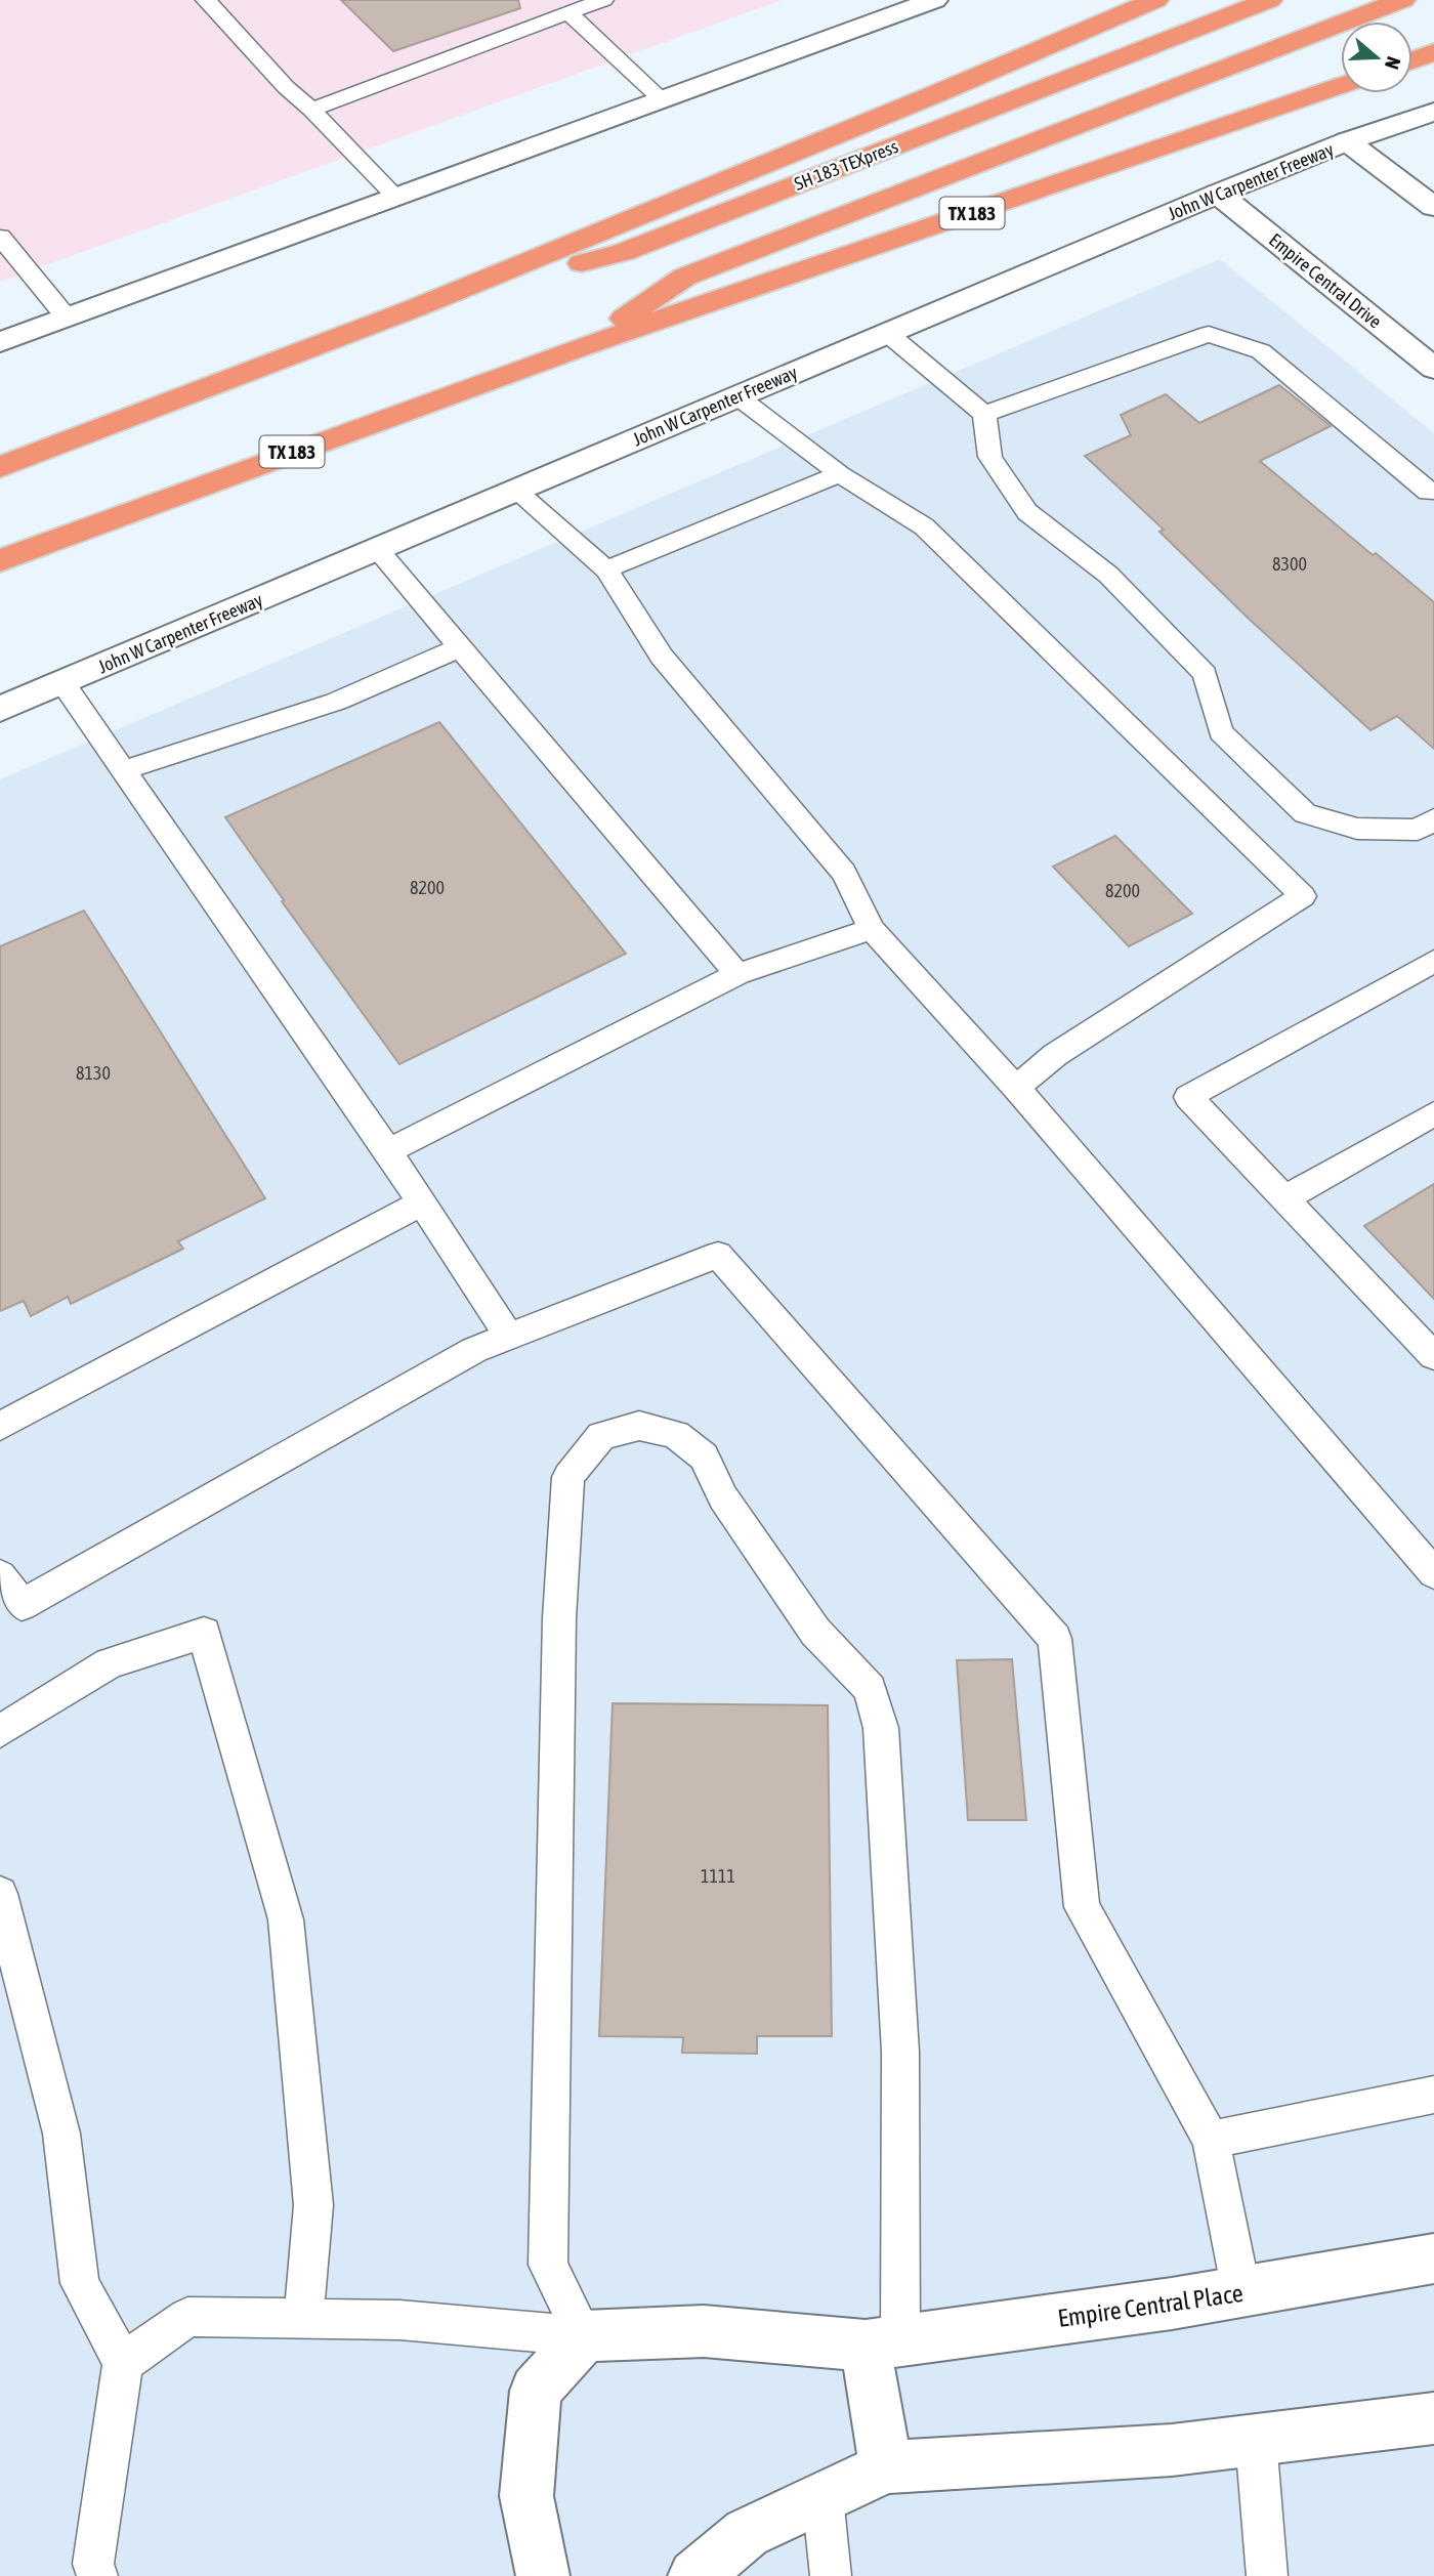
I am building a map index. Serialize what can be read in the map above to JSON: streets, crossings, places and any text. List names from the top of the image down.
{
  "streets": {
    "highway": ["SH 183 TEXpress", "TX 183"],
    "main road": ["John W Carpenter Freeway", "Empire Central Drive", "Empire Central Place"]
  },
  "crossings": [
    ["John W Carpenter Freeway", "Empire Central Drive"]
  ],
  "house_numbers": [
    "8300",
    "8200",
    "8200",
    "8130",
    "1111"
  ],
  "north": "right"
}
